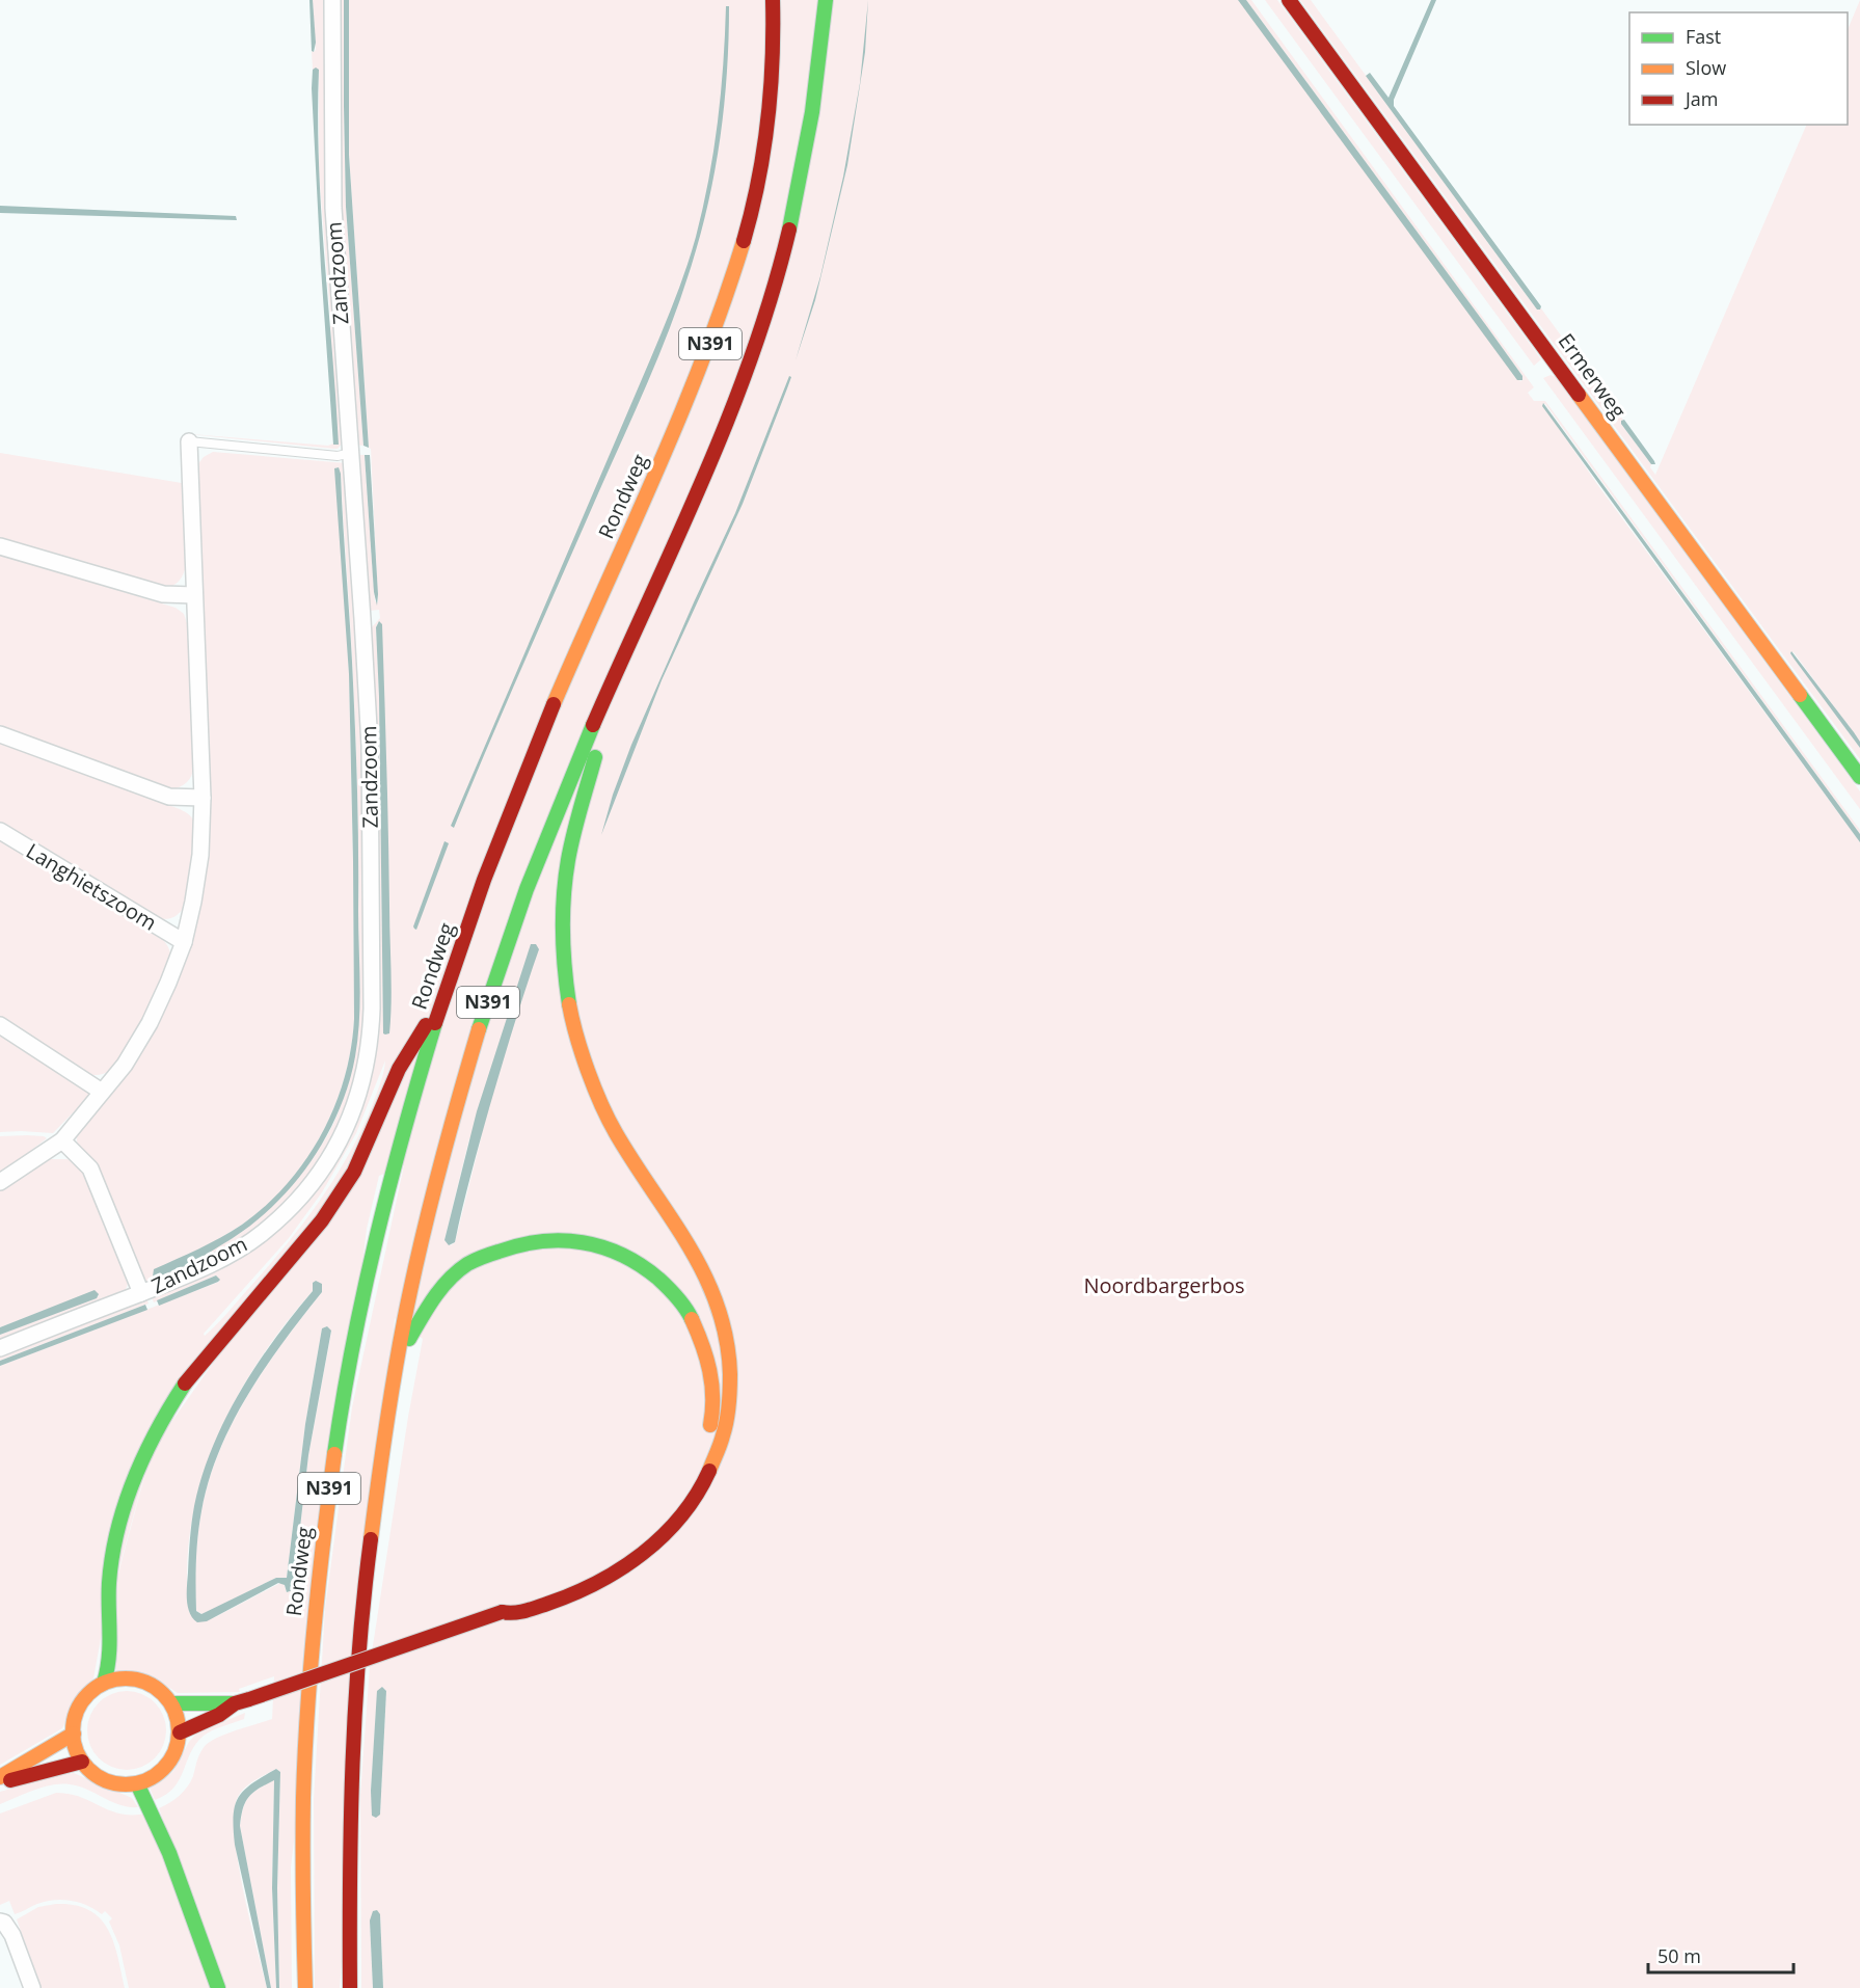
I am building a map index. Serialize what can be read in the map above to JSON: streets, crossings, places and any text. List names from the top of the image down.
{
  "streets": {
    "main road": ["N391", "Ermerweg", "Rondweg"],
    "street": ["Zandzoom", "Langhietszoom"]
  },
  "crossings": [
    ["Zandzoom", "Langhietszoom"],
    ["N391", "Rondweg"]
  ],
  "parks": ["Noordbargerbos"],
  "legend": ["Fast", "Slow", "Jam"],
  "scale_bar": "50 m"
}
